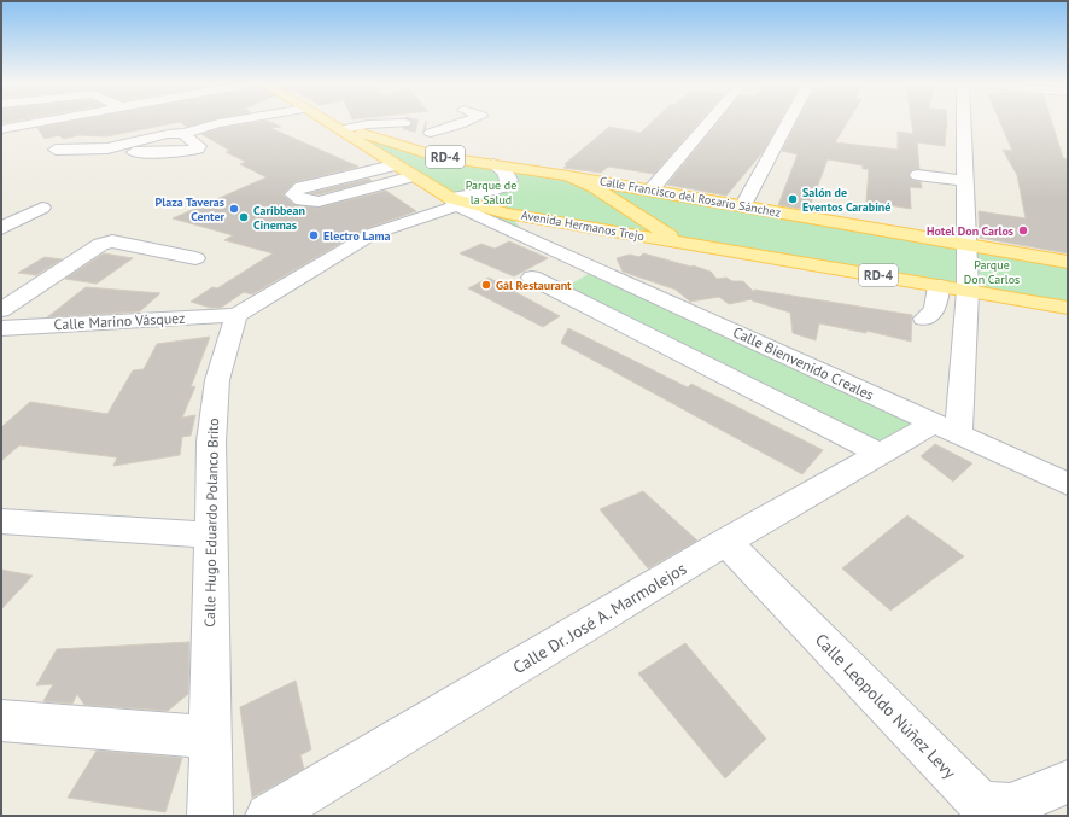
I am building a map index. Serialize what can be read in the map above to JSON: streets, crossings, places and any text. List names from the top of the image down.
{
  "streets": {
    "main road": ["RD-4", "Calle Francisco del Rosario Sánchez", "Avenida Hermanos Trejo"],
    "street": [
      "Calle Marino Vásquez",
      "Calle Bienvenido Creales",
      "Calle Hugo Eduardo Polanco Brito",
      "Calle Dr. José A. Marmolejos",
      "Calle Leopoldo Núñez Levy"
    ]
  },
  "crossings": [
    ["Calle Francisco del Rosario Sánchez", "Avenida Hermanos Trejo"],
    ["Avenida Hermanos Trejo", "Calle Bienvenido Creales"],
    ["Calle Marino Vásquez", "Calle Hugo Eduardo Polanco Brito"],
    ["Calle Bienvenido Creales", "Calle Dr. José A. Marmolejos"],
    ["Calle Dr. José A. Marmolejos", "Calle Leopoldo Núñez Levy"]
  ],
  "parks": ["Parque de la Salud", "Parque Don Carlos"],
  "places": [
    "Salón de Eventos Carabiné",
    "Plaza Taveras Center",
    "Caribbean Cinemas",
    "Hotel Don Carlos",
    "Electro Lama",
    "Gål Restaurant"
  ]
}
